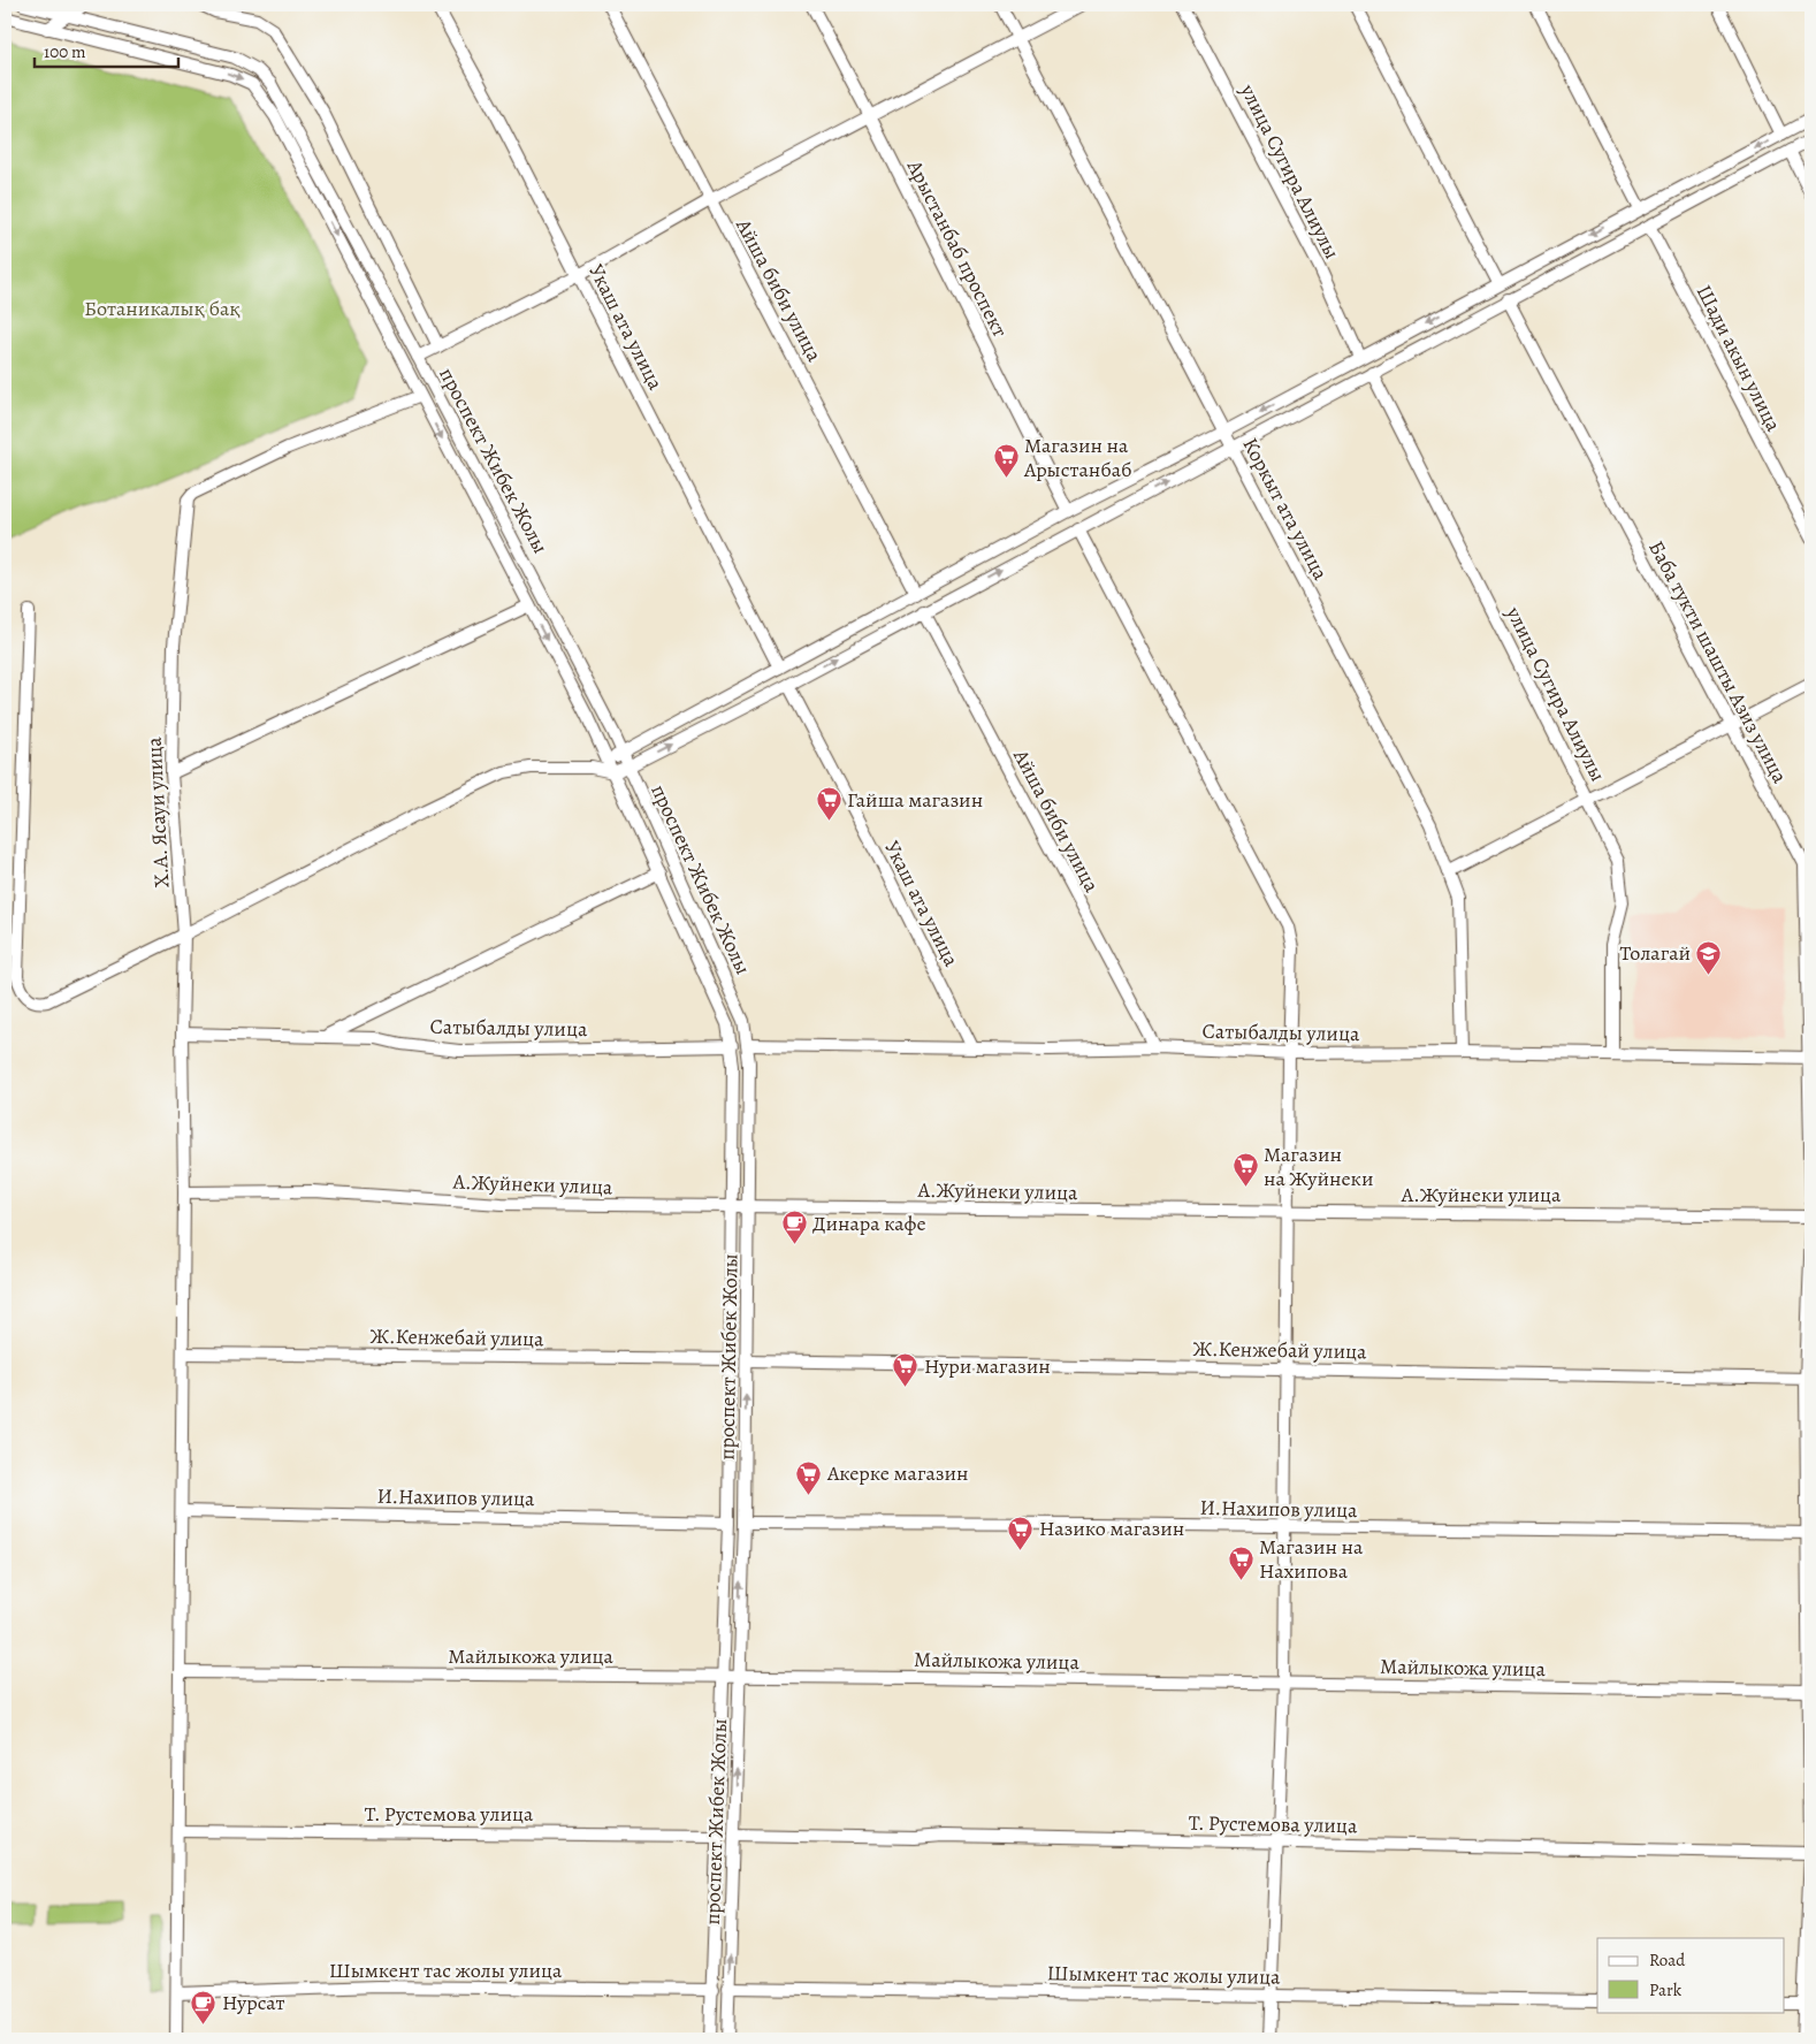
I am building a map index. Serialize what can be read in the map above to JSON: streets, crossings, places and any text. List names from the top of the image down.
{
  "streets": {
    "street": [
      "улица Сугира Алиулы",
      "Арыстанбаб проспект",
      "Айша биби улица",
      "Укаш ата улица",
      "Шади акын улица",
      "проспект Жибек Жолы",
      "Коркыт ата улица",
      "Баба тукти шашты Азиз улица",
      "Х.А. Ясауи улица",
      "Сатыбалды улица",
      "А.Жуйнеки улица",
      "Ж.Кенжебай улица",
      "И.Нахипов улица",
      "Майлыкожа улица",
      "Т. Рустемова улица",
      "Шымкент тас жолы улица"
    ]
  },
  "crossings": [
    ["улица Сугира Алиулы", "Сатыбалды улица"],
    ["Айша биби улица", "Сатыбалды улица"],
    ["Укаш ата улица", "Сатыбалды улица"],
    ["проспект Жибек Жолы", "Х.А. Ясауи улица"],
    ["проспект Жибек Жолы", "Сатыбалды улица"],
    ["проспект Жибек Жолы", "А.Жуйнеки улица"],
    ["проспект Жибек Жолы", "Ж.Кенжебай улица"],
    ["проспект Жибек Жолы", "И.Нахипов улица"],
    ["проспект Жибек Жолы", "Майлыкожа улица"],
    ["проспект Жибек Жолы", "Т. Рустемова улица"],
    ["проспект Жибек Жолы", "Шымкент тас жолы улица"],
    ["Коркыт ата улица", "Сатыбалды улица"],
    ["Баба тукти шашты Азиз улица", "Сатыбалды улица"],
    ["Х.А. Ясауи улица", "Сатыбалды улица"],
    ["Х.А. Ясауи улица", "А.Жуйнеки улица"],
    ["Х.А. Ясауи улица", "Ж.Кенжебай улица"],
    ["Х.А. Ясауи улица", "И.Нахипов улица"],
    ["Х.А. Ясауи улица", "Майлыкожа улица"],
    ["Х.А. Ясауи улица", "Т. Рустемова улица"],
    ["Х.А. Ясауи улица", "Шымкент тас жолы улица"]
  ],
  "parks": ["Ботаникалық бақ"],
  "places": {
    "supermarket": [
      "Магазин на Арыстанбаб",
      "Гайша магазин",
      "Магазин на Жуйнеки",
      "Нури магазин",
      "Акерке магазин",
      "Назико магазин",
      "Магазин на Нахипова"
    ],
    "school or university": ["Толагай"],
    "cafe": ["Динара кафе", "Нурсат"]
  },
  "legend": ["Road", "Park"],
  "scale_bar": "100 m"
}
